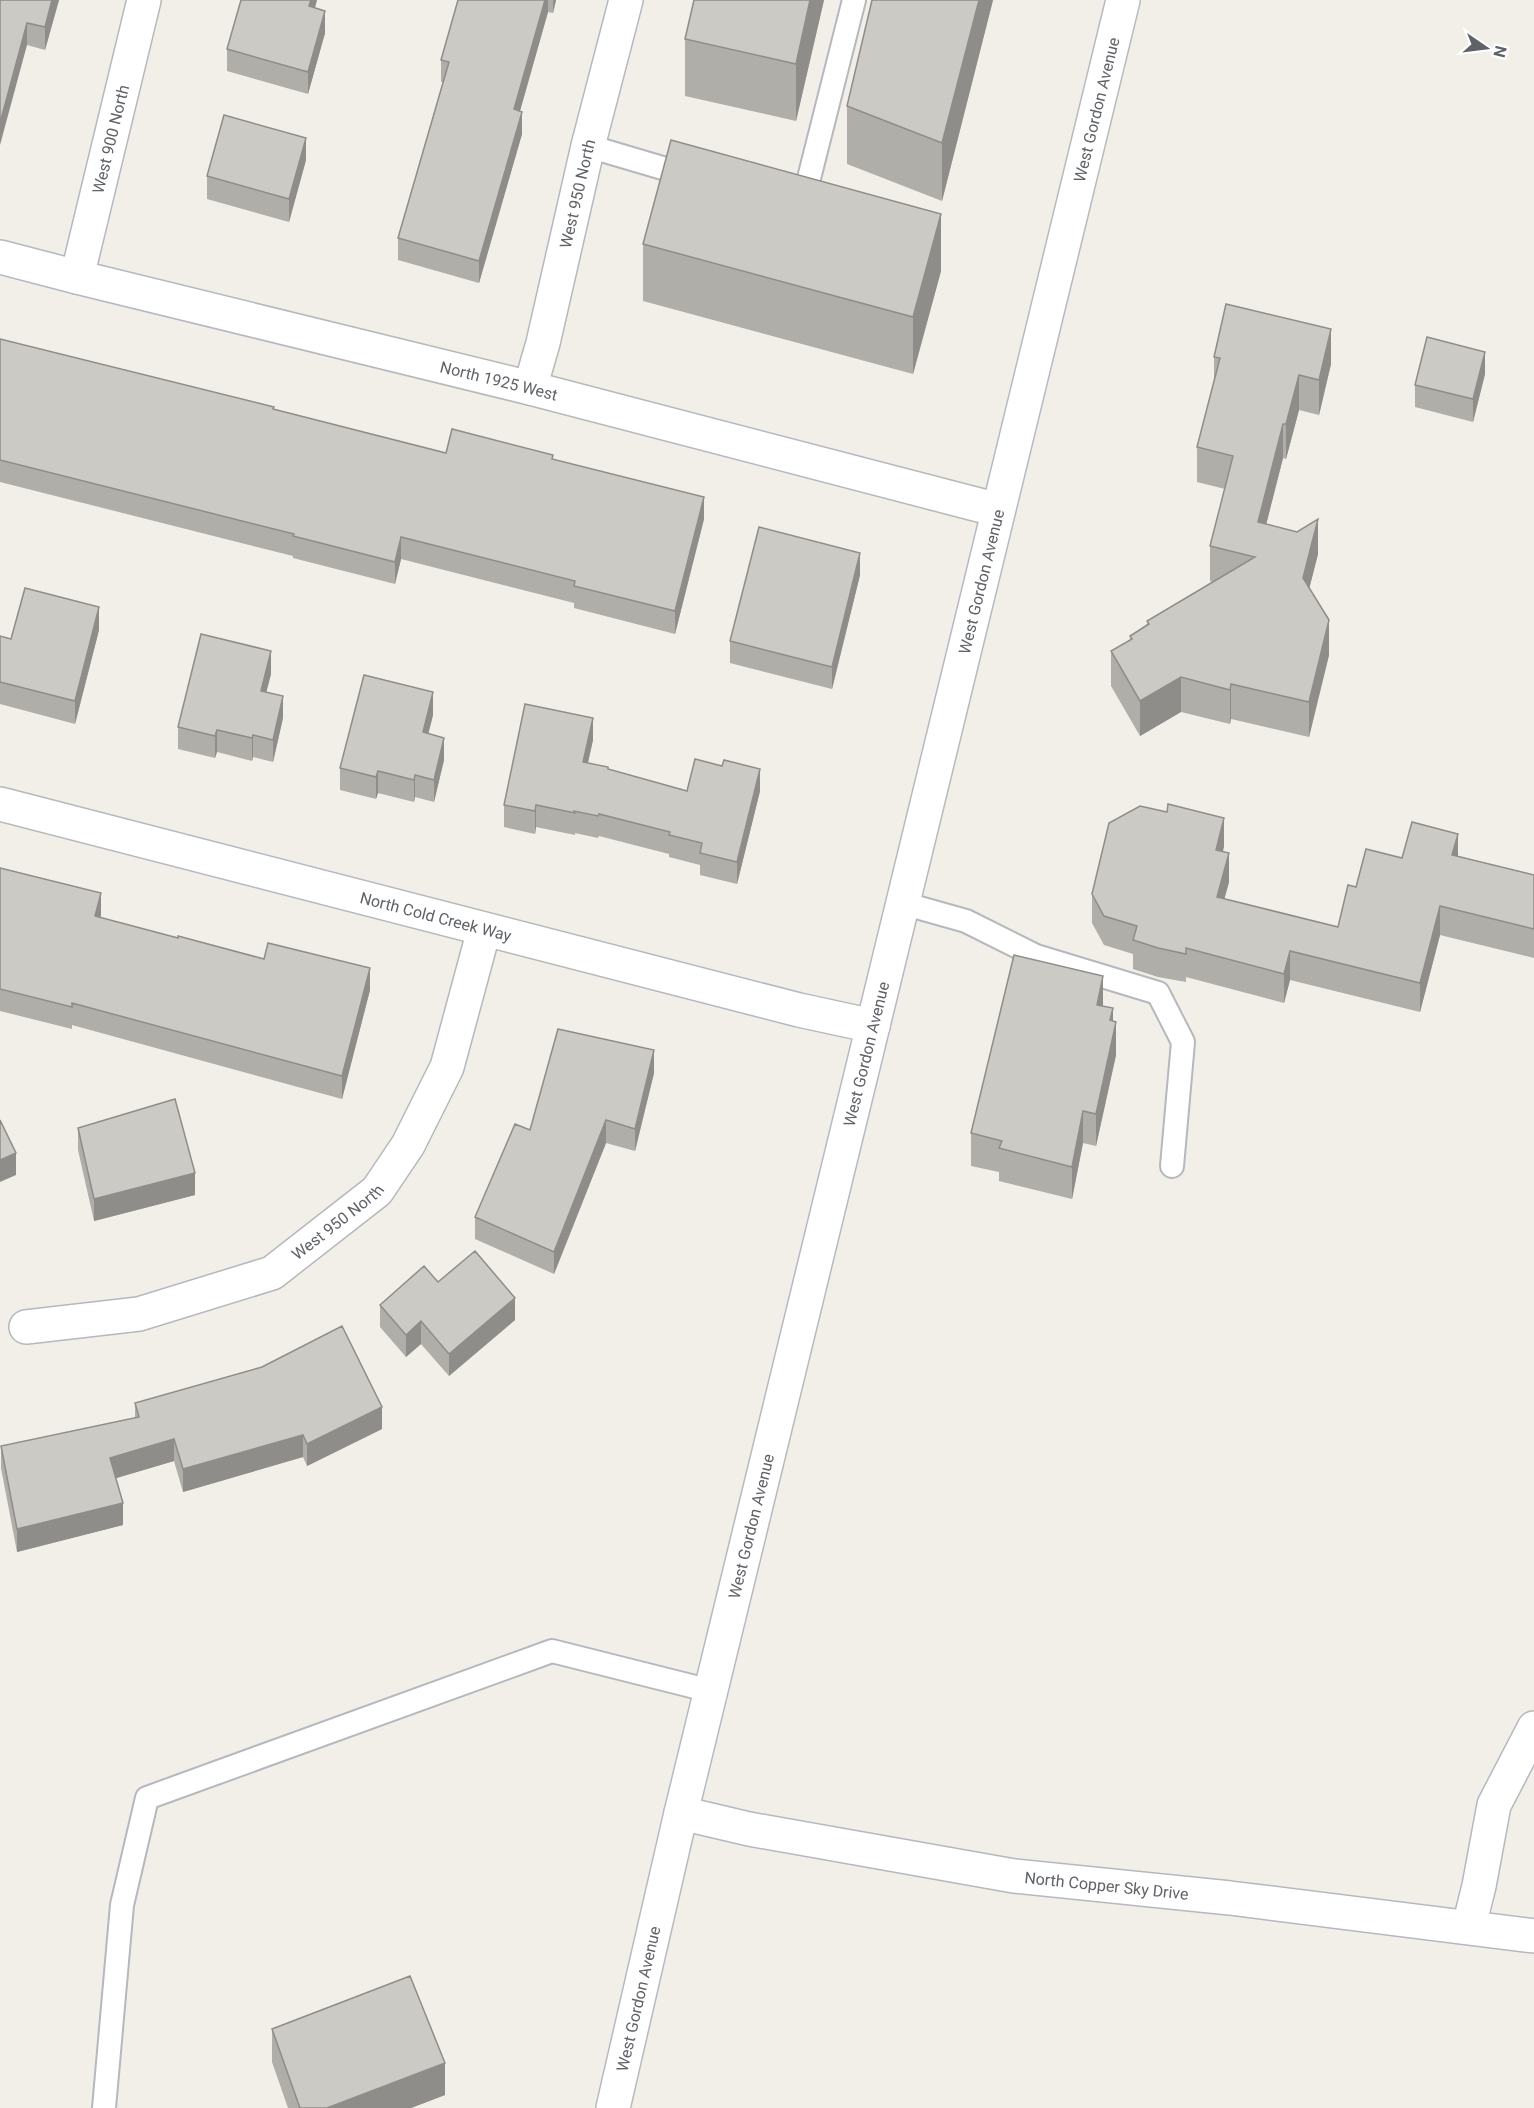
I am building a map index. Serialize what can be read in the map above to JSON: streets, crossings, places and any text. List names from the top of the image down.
{
  "streets": {
    "street": [
      "West Gordon Avenue",
      "West 900 North",
      "West 950 North",
      "North 1925 West",
      "North Cold Creek Way",
      "North Copper Sky Drive"
    ]
  },
  "crossings": [
    ["West Gordon Avenue", "North 1925 West"],
    ["West Gordon Avenue", "North Cold Creek Way"],
    ["West Gordon Avenue", "North Copper Sky Drive"],
    ["West 900 North", "North 1925 West"],
    ["West 950 North", "North 1925 West"],
    ["West 950 North", "North Cold Creek Way"]
  ],
  "north": "right"
}
